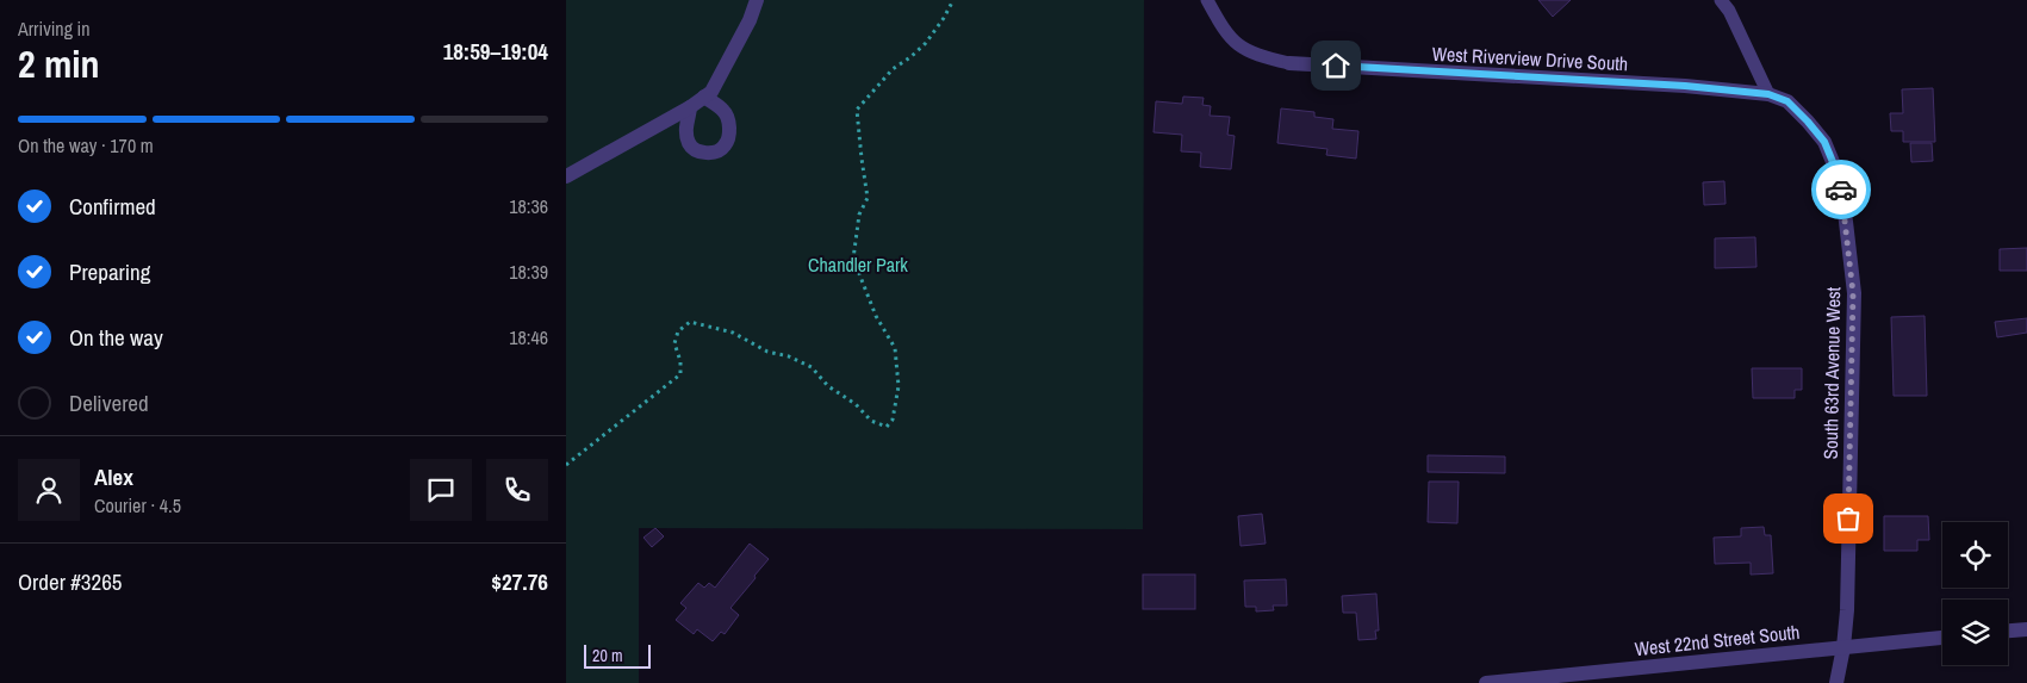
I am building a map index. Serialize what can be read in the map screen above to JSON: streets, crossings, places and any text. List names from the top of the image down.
{
  "streets": {
    "street": ["West Riverview Drive South", "South 63rd Avenue West", "West 22nd Street South"]
  },
  "crossings": [
    ["West Riverview Drive South", "South 63rd Avenue West"],
    ["South 63rd Avenue West", "West 22nd Street South"]
  ],
  "parks": ["Chandler Park"],
  "scale_bar": "20 m",
  "page": {
    "heading": ["2 min", "Arriving in", "18:59–19:04"],
    "panel": [
      "Alex",
      "Courier · 4.5",
      "Order #3265",
      "$27.76"
    ],
    "bar": "On the way · 170 m",
    "list": [
      ["Confirmed", "18:36"],
      ["Preparing", "18:39"],
      ["On the way", "18:46"],
      "Delivered"
    ],
    "scale": "20 m"
  }
}
